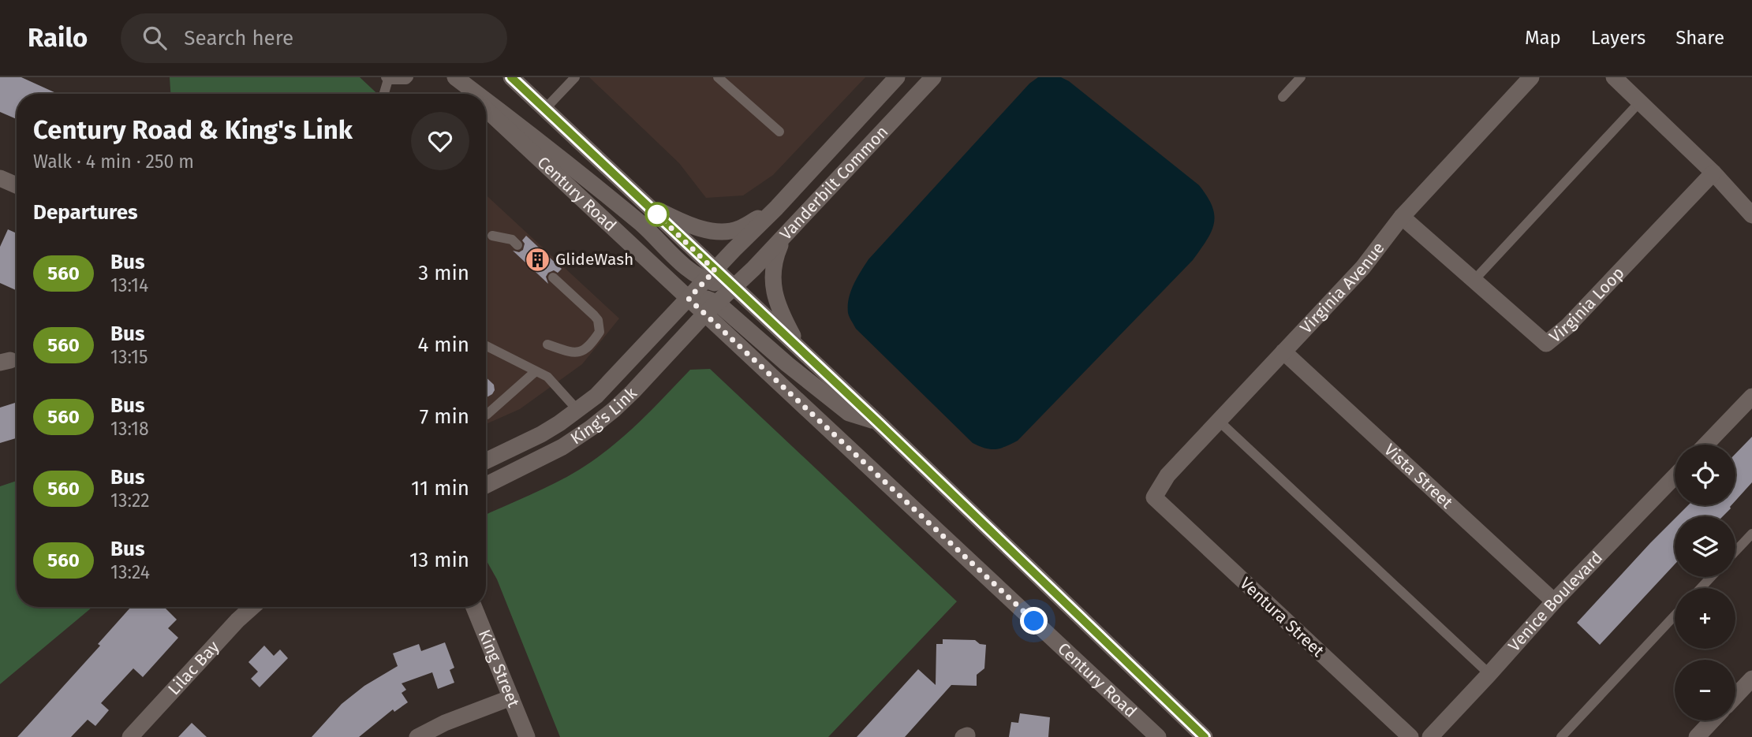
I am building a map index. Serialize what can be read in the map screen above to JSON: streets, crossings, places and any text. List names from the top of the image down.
{
  "streets": {
    "street": [
      "Vanderbilt Common",
      "Century Road",
      "Virginia Avenue",
      "Virginia Loop",
      "King's Link",
      "Vista Street",
      "Venice Boulevard",
      "Ventura Street",
      "Lilac Bay",
      "King Street"
    ]
  },
  "crossings": [
    ["Vanderbilt Common", "Century Road"],
    ["Vanderbilt Common", "King's Link"],
    ["Century Road", "King's Link"],
    ["Virginia Avenue", "Virginia Loop"],
    ["Virginia Avenue", "Vista Street"],
    ["Virginia Avenue", "Ventura Street"],
    ["Vista Street", "Venice Boulevard"]
  ],
  "places": {
    "building": ["GlideWash"]
  },
  "lines": ["bus line 560"],
  "page": {
    "header": "Railo",
    "search": "Search here",
    "nav": ["Map", "Layers", "Share"],
    "heading": [
      ["Century Road & King's Link", "Walk · 4 min · 250 m"],
      "Departures"
    ],
    "list": [
      {
        "mark": "560",
        "name": "Bus",
        "note": "13:14",
        "value": "3 min"
      },
      {
        "mark": "560",
        "name": "Bus",
        "note": "13:15",
        "value": "4 min"
      },
      {
        "mark": "560",
        "name": "Bus",
        "note": "13:18",
        "value": "7 min"
      },
      {
        "mark": "560",
        "name": "Bus",
        "note": "13:22",
        "value": "11 min"
      },
      {
        "mark": "560",
        "name": "Bus",
        "note": "13:24",
        "value": "13 min"
      }
    ],
    "map_buttons": ["+", "−"]
  }
}
